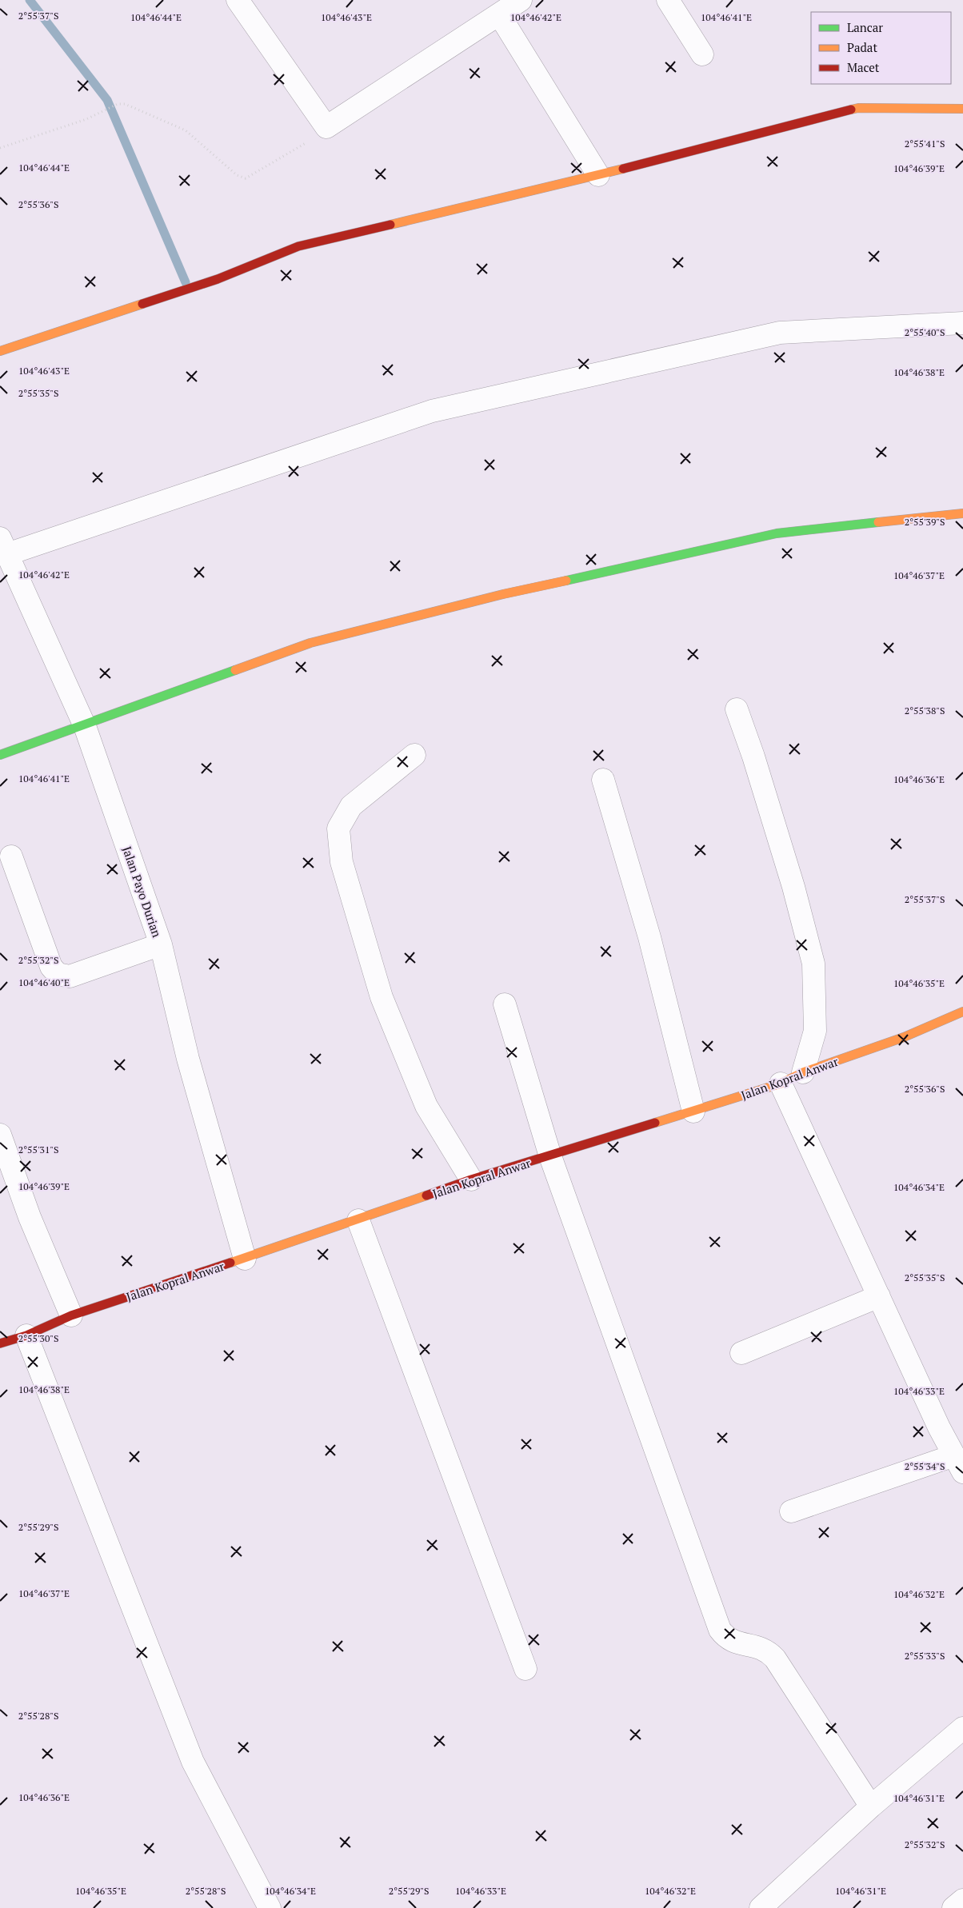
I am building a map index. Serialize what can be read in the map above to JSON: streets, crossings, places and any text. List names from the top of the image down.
{
  "streets": {
    "street": ["Jalan Payo Durian", "Jalan Kopral Anwar"]
  },
  "crossings": [
    ["Jalan Payo Durian", "Jalan Kopral Anwar"]
  ],
  "legend": ["Lancar", "Padat", "Macet"],
  "coordinates": [
    "2°55'37\"S",
    "104°46'44\"E",
    "104°46'43\"E",
    "104°46'42\"E",
    "104°46'41\"E",
    "2°55'41\"S",
    "104°46'39\"E",
    "2°55'36\"S",
    "2°55'40\"S",
    "104°46'38\"E",
    "2°55'35\"S",
    "2°55'39\"S",
    "104°46'37\"E",
    "2°55'38\"S",
    "104°46'36\"E",
    "2°55'32\"S",
    "104°46'40\"E",
    "104°46'35\"E",
    "2°55'31\"S",
    "104°46'34\"E",
    "2°55'30\"S",
    "104°46'33\"E",
    "2°55'34\"S",
    "2°55'29\"S",
    "104°46'32\"E",
    "2°55'33\"S",
    "2°55'28\"S",
    "104°46'31\"E"
  ]
}
